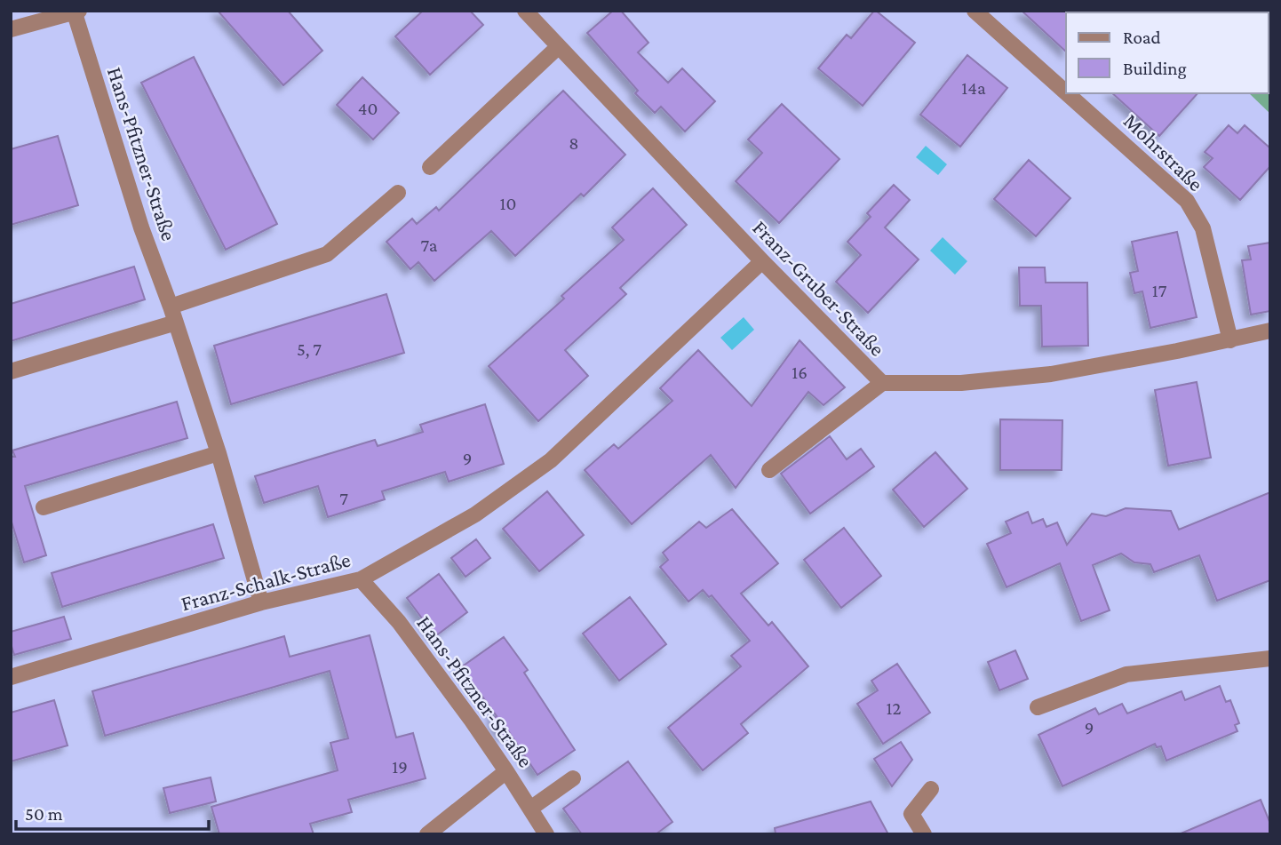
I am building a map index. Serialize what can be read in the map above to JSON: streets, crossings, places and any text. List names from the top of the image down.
{
  "streets": {
    "street": [
      "Mohrstraße",
      "Hans-Pfitzner-Straße",
      "Franz-Gruber-Straße",
      "Franz-Schalk-Straße"
    ]
  },
  "crossings": [
    ["Mohrstraße", "Franz-Gruber-Straße"],
    ["Hans-Pfitzner-Straße", "Franz-Schalk-Straße"],
    ["Franz-Gruber-Straße", "Franz-Schalk-Straße"]
  ],
  "house_numbers": [
    "14a",
    "40",
    "8",
    "10",
    "7a",
    "17",
    "5, 7",
    "16",
    "9",
    "7",
    "12",
    "9",
    "19"
  ],
  "legend": ["Road", "Building"],
  "scale_bar": "50 m"
}
